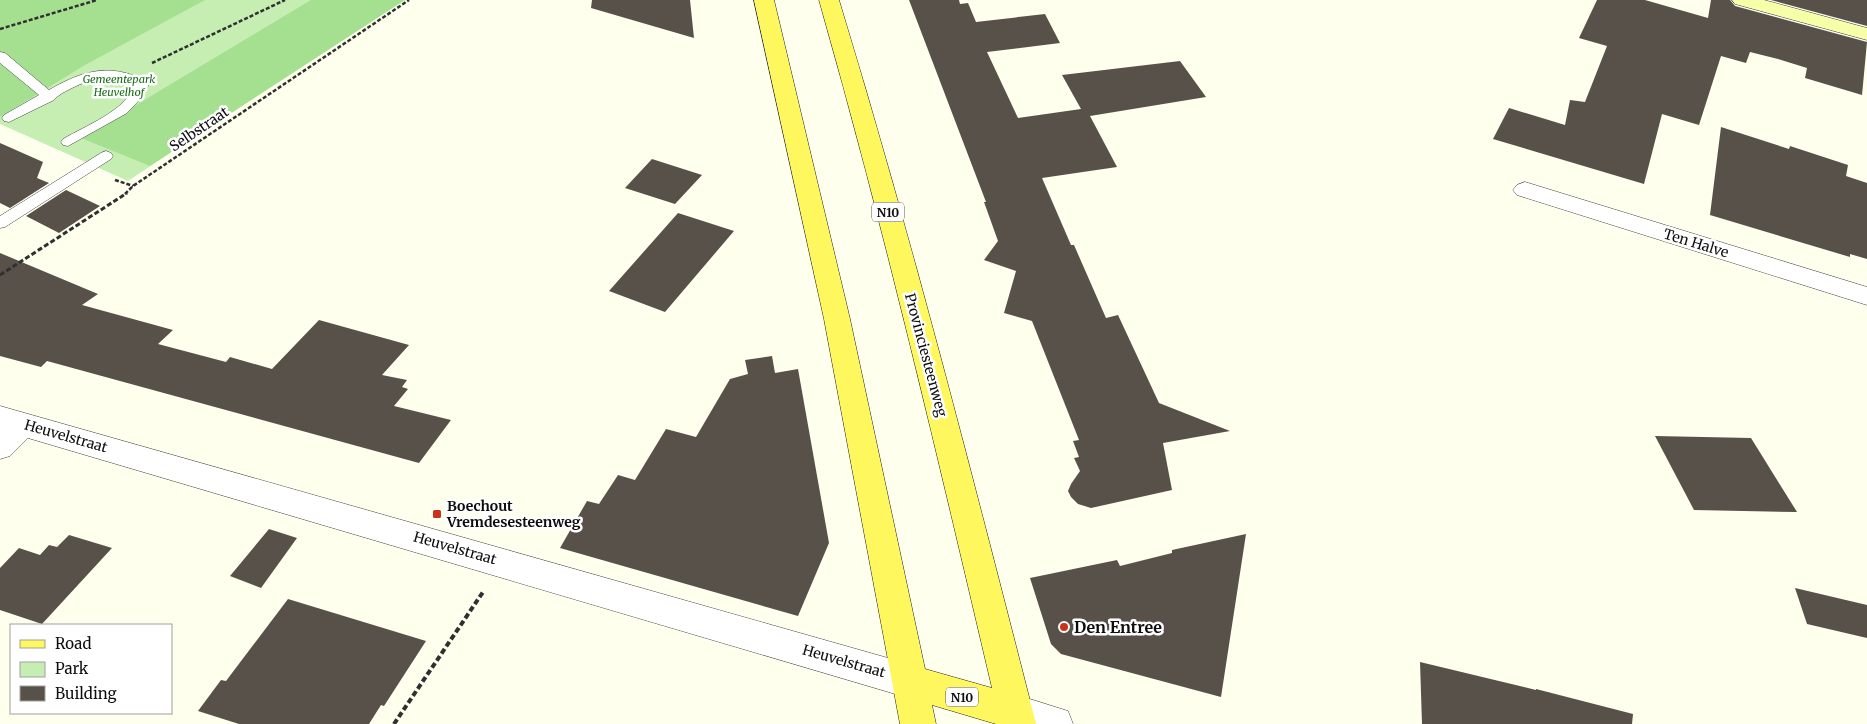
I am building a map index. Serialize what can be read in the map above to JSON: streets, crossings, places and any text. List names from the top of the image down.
{
  "streets": {
    "main road": ["N10", "Provinciesteenweg"],
    "street": ["Ten Halve", "Heuvelstraat"],
    "path": ["Selbstraat"]
  },
  "crossings": [
    ["N10", "Provinciesteenweg"],
    ["N10", "Heuvelstraat"]
  ],
  "parks": ["Gemeentepark Heuvelhof"],
  "places": {
    "transit": ["Boechout Vremdesesteenweg"],
    "other": ["Den Entree"]
  },
  "legend": ["Road", "Park", "Building"]
}
